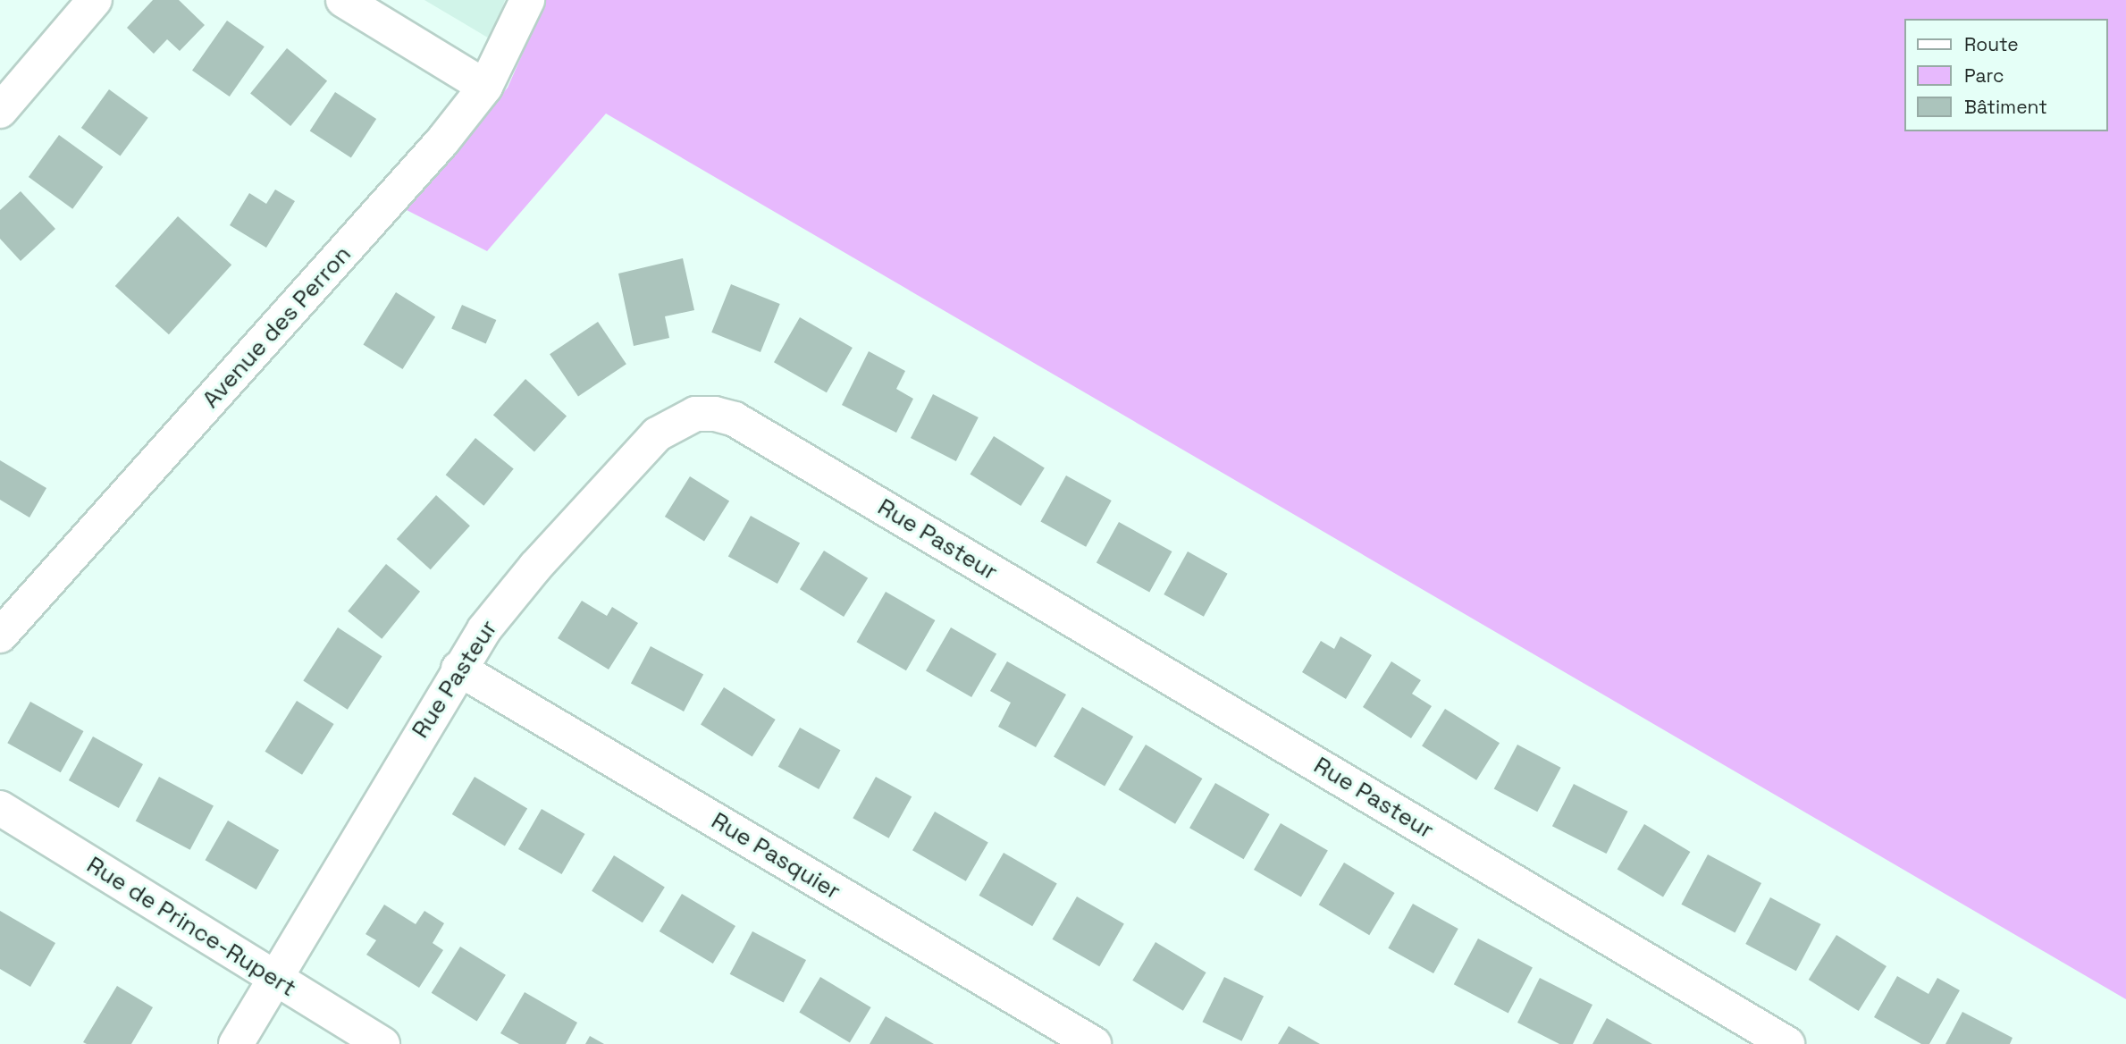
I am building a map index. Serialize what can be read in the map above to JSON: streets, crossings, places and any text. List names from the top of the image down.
{
  "streets": {
    "street": [
      "Avenue des Perron",
      "Rue Pasteur",
      "Rue Pasquier",
      "Rue de Prince-Rupert"
    ]
  },
  "crossings": [
    ["Rue Pasteur", "Rue Pasquier"],
    ["Rue Pasteur", "Rue de Prince-Rupert"]
  ],
  "legend": ["Route", "Parc", "Bâtiment"]
}
